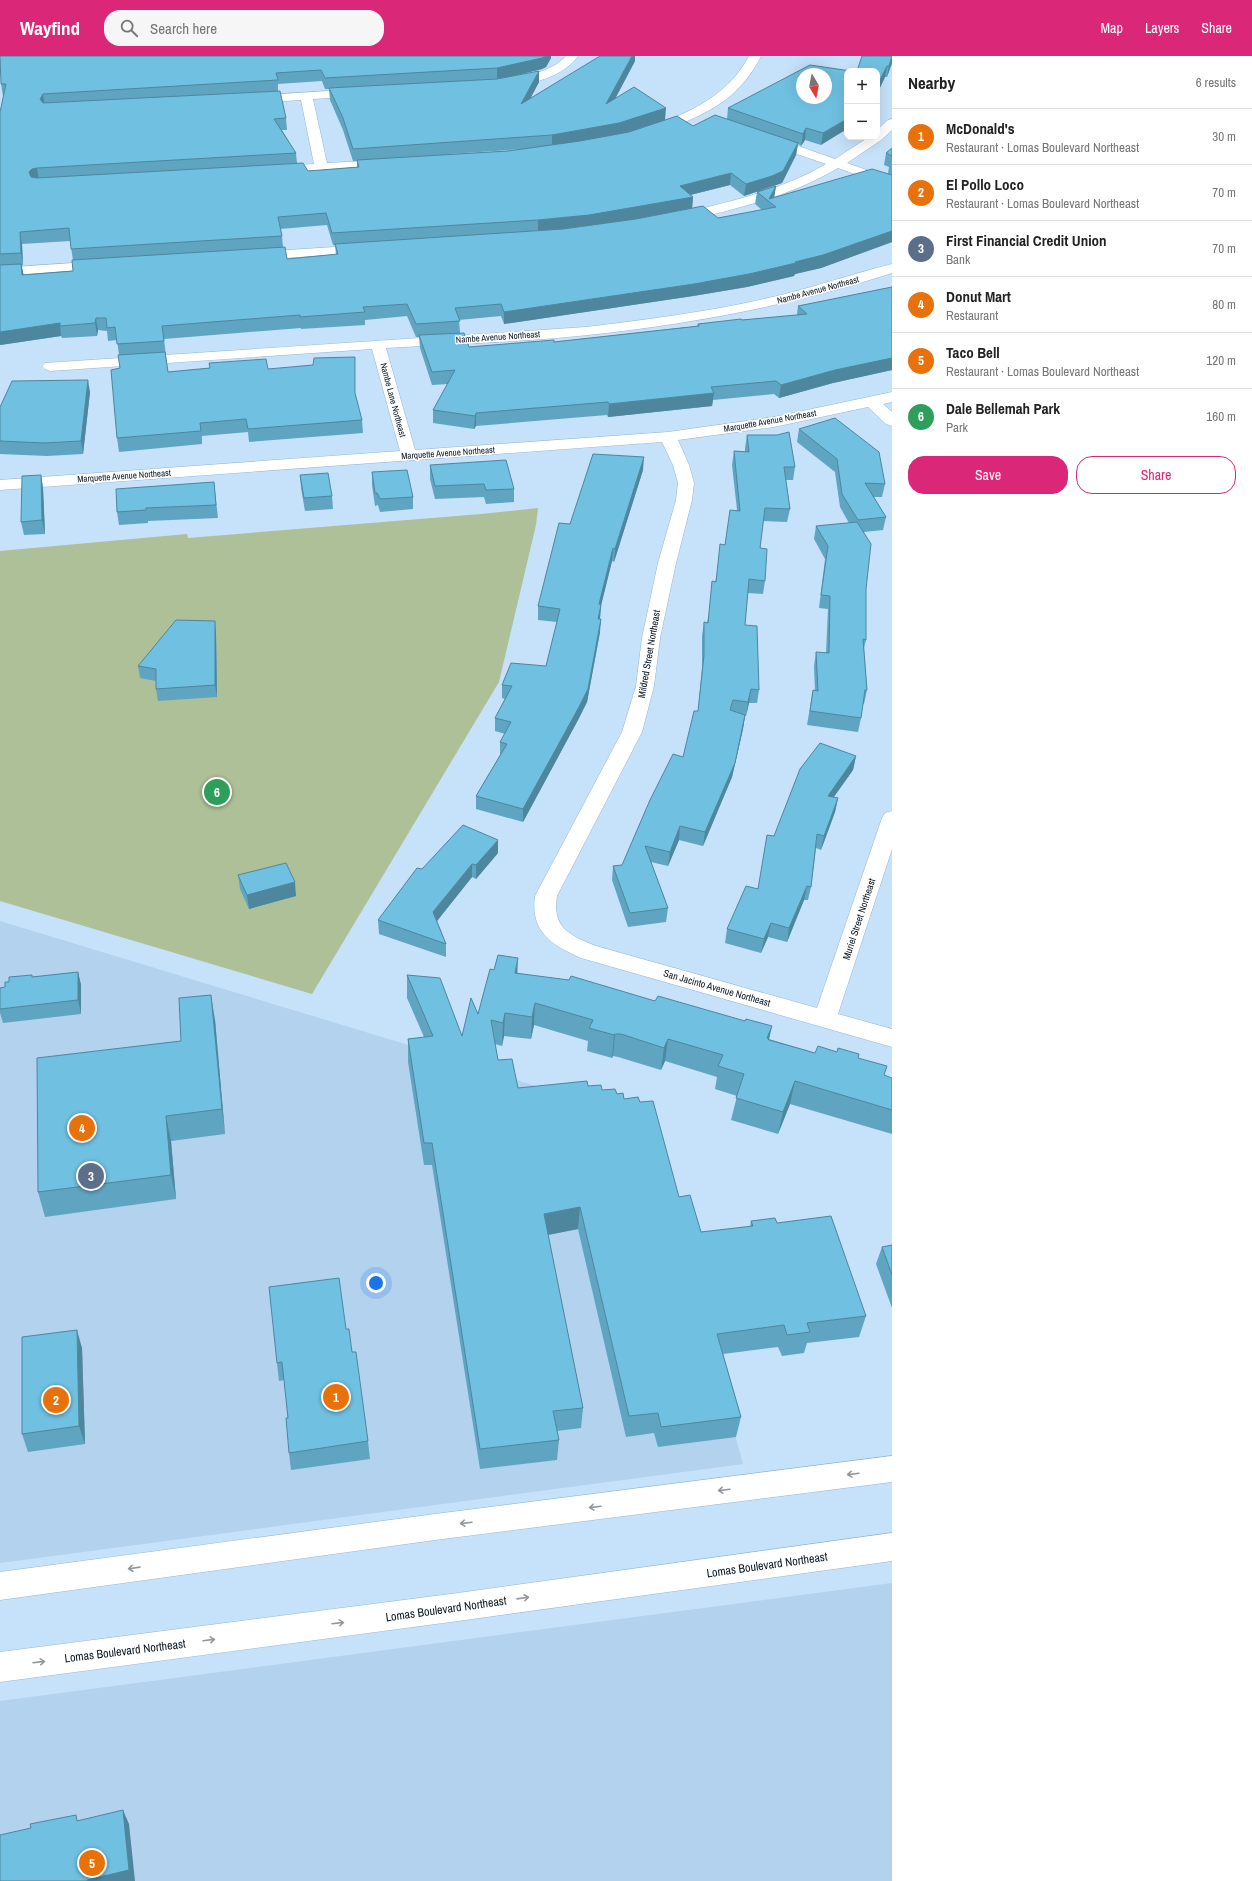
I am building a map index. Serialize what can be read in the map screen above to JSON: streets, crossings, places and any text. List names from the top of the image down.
{
  "streets": {
    "street": [
      "Nambe Avenue Northeast",
      "Nambe Lane Northeast",
      "Marquette Avenue Northeast",
      "Mildred Street Northeast",
      "Muriel Street Northeast",
      "San Jacinto Avenue Northeast",
      "Lomas Boulevard Northeast"
    ]
  },
  "crossings": [
    ["Nambe Avenue Northeast", "Nambe Lane Northeast"],
    ["Nambe Lane Northeast", "Marquette Avenue Northeast"],
    ["Marquette Avenue Northeast", "Mildred Street Northeast"],
    ["Mildred Street Northeast", "San Jacinto Avenue Northeast"],
    ["Muriel Street Northeast", "San Jacinto Avenue Northeast"]
  ],
  "north": "bottom",
  "page": {
    "header": "Wayfind",
    "search": "Search here",
    "nav": ["Map", "Layers", "Share"],
    "heading": ["Nearby", "6 results"],
    "map_buttons": ["+", "−"],
    "list": [
      {
        "mark": "1",
        "name": "McDonald's",
        "note": "Restaurant · Lomas Boulevard Northeast",
        "value": "30 m"
      },
      {
        "mark": "2",
        "name": "El Pollo Loco",
        "note": "Restaurant · Lomas Boulevard Northeast",
        "value": "70 m"
      },
      {
        "mark": "3",
        "name": "First Financial Credit Union",
        "note": "Bank",
        "value": "70 m"
      },
      {
        "mark": "4",
        "name": "Donut Mart",
        "note": "Restaurant",
        "value": "80 m"
      },
      {
        "mark": "5",
        "name": "Taco Bell",
        "note": "Restaurant · Lomas Boulevard Northeast",
        "value": "120 m"
      },
      {
        "mark": "6",
        "name": "Dale Bellemah Park",
        "note": "Park",
        "value": "160 m"
      }
    ],
    "buttons": ["Save", "Share"],
    "pins": [
      "6",
      "4",
      "3",
      "1",
      "2",
      "5"
    ]
  }
}
